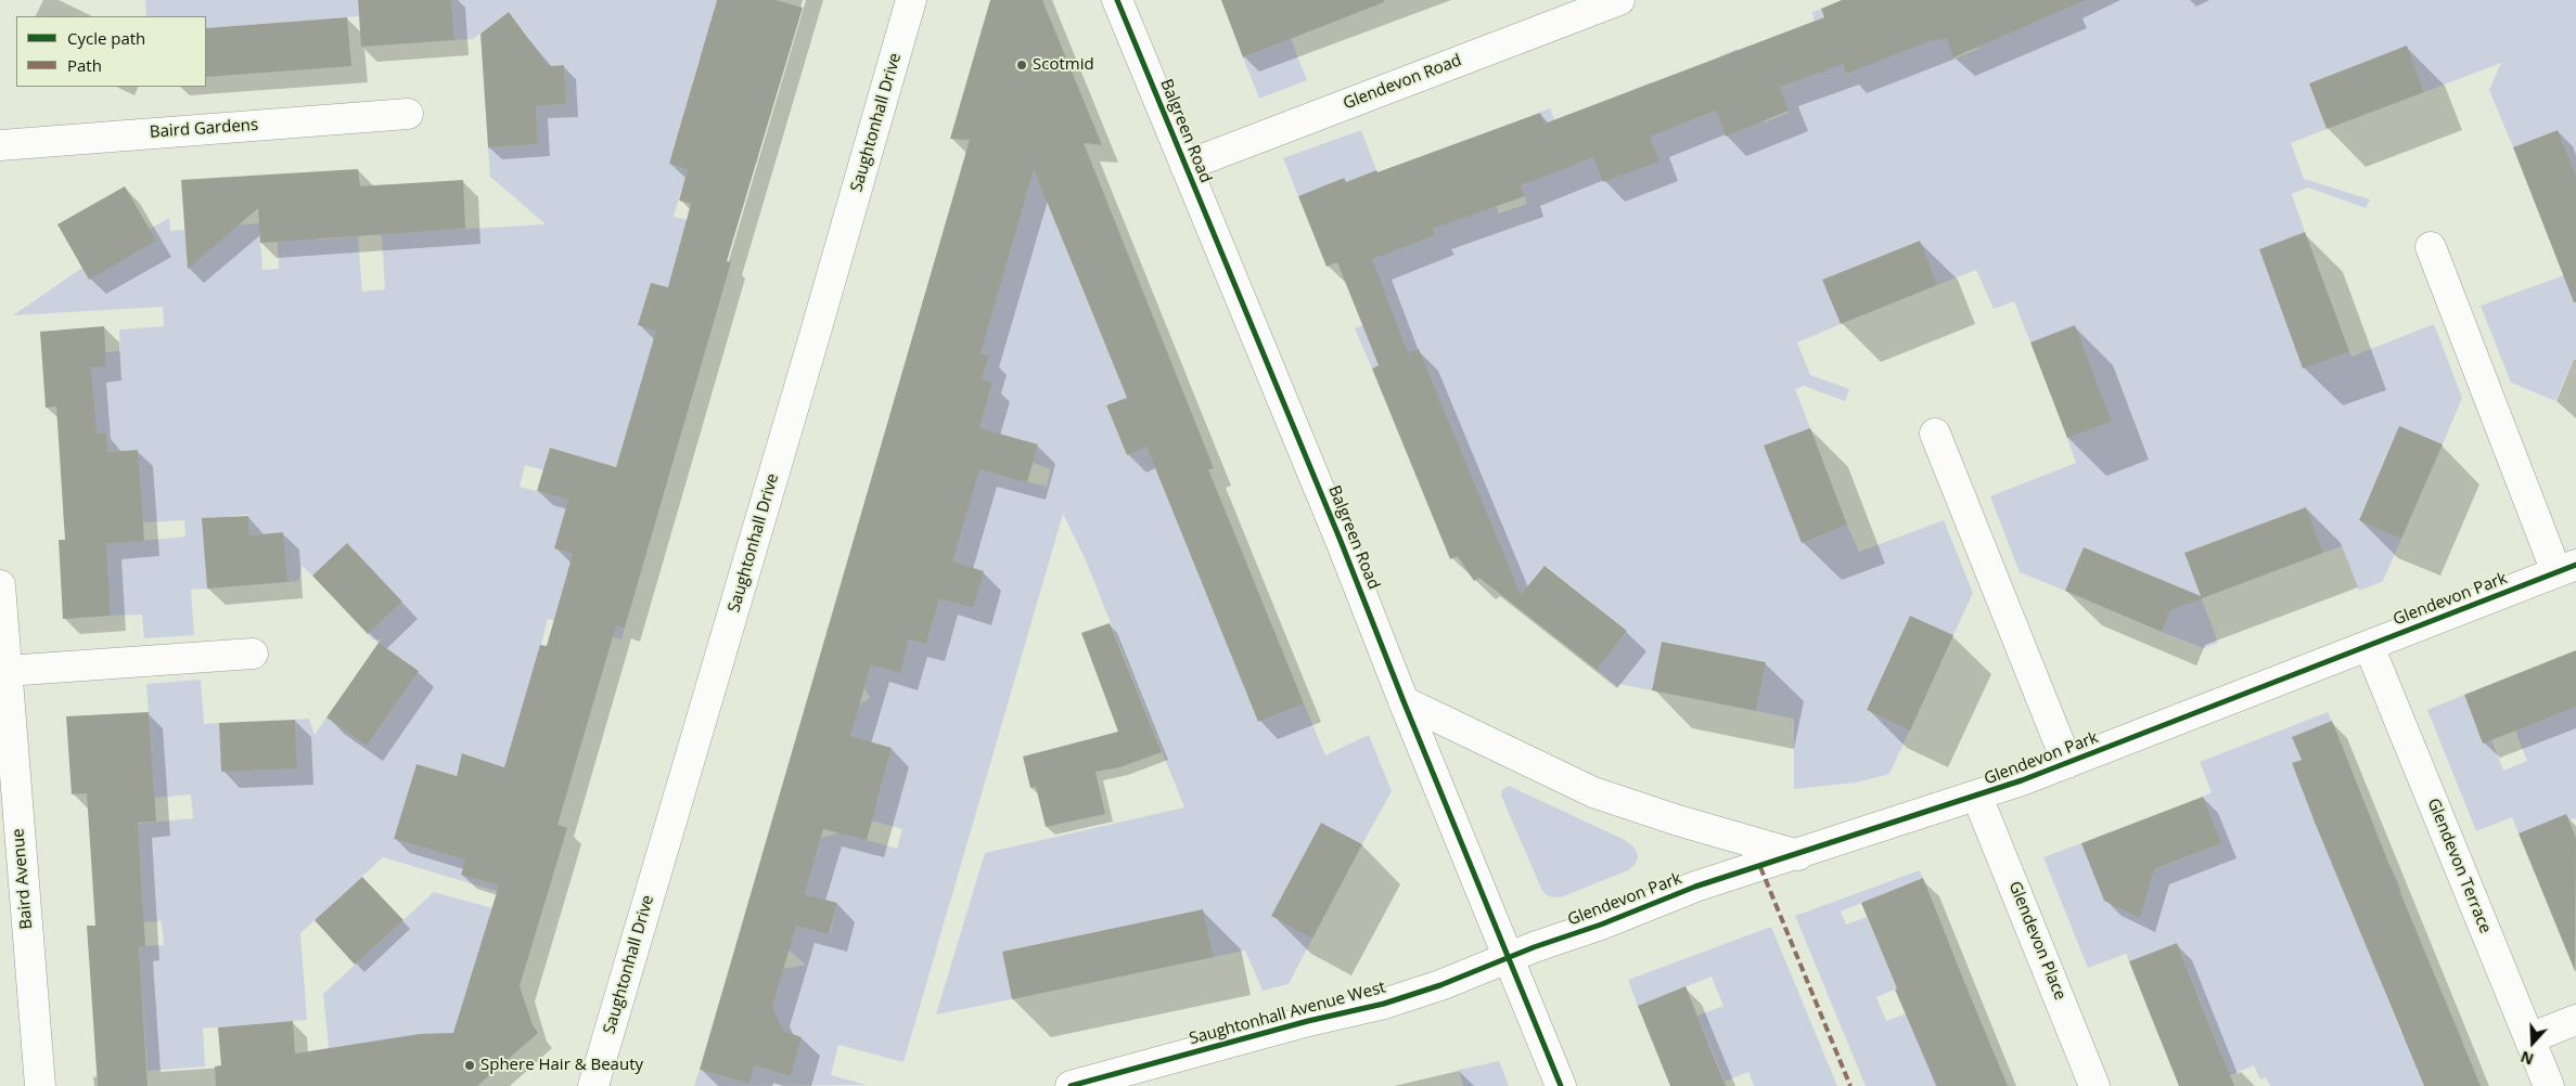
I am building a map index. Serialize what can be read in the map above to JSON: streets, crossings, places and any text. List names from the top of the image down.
{
  "streets": {
    "street": [
      "Glendevon Road",
      "Saughtonhall Drive",
      "Baird Gardens",
      "Balgreen Road",
      "Glendevon Park",
      "Glendevon Terrace",
      "Baird Avenue",
      "Glendevon Place",
      "Saughtonhall Avenue West"
    ]
  },
  "crossings": [
    ["Glendevon Road", "Balgreen Road"],
    ["Balgreen Road", "Glendevon Park"],
    ["Balgreen Road", "Saughtonhall Avenue West"],
    ["Glendevon Park", "Glendevon Terrace"],
    ["Glendevon Park", "Glendevon Place"],
    ["Glendevon Park", "Saughtonhall Avenue West"]
  ],
  "places": ["Scotmid", "Sphere Hair & Beauty"],
  "legend": ["Cycle path", "Path"],
  "north": "bottom"
}
